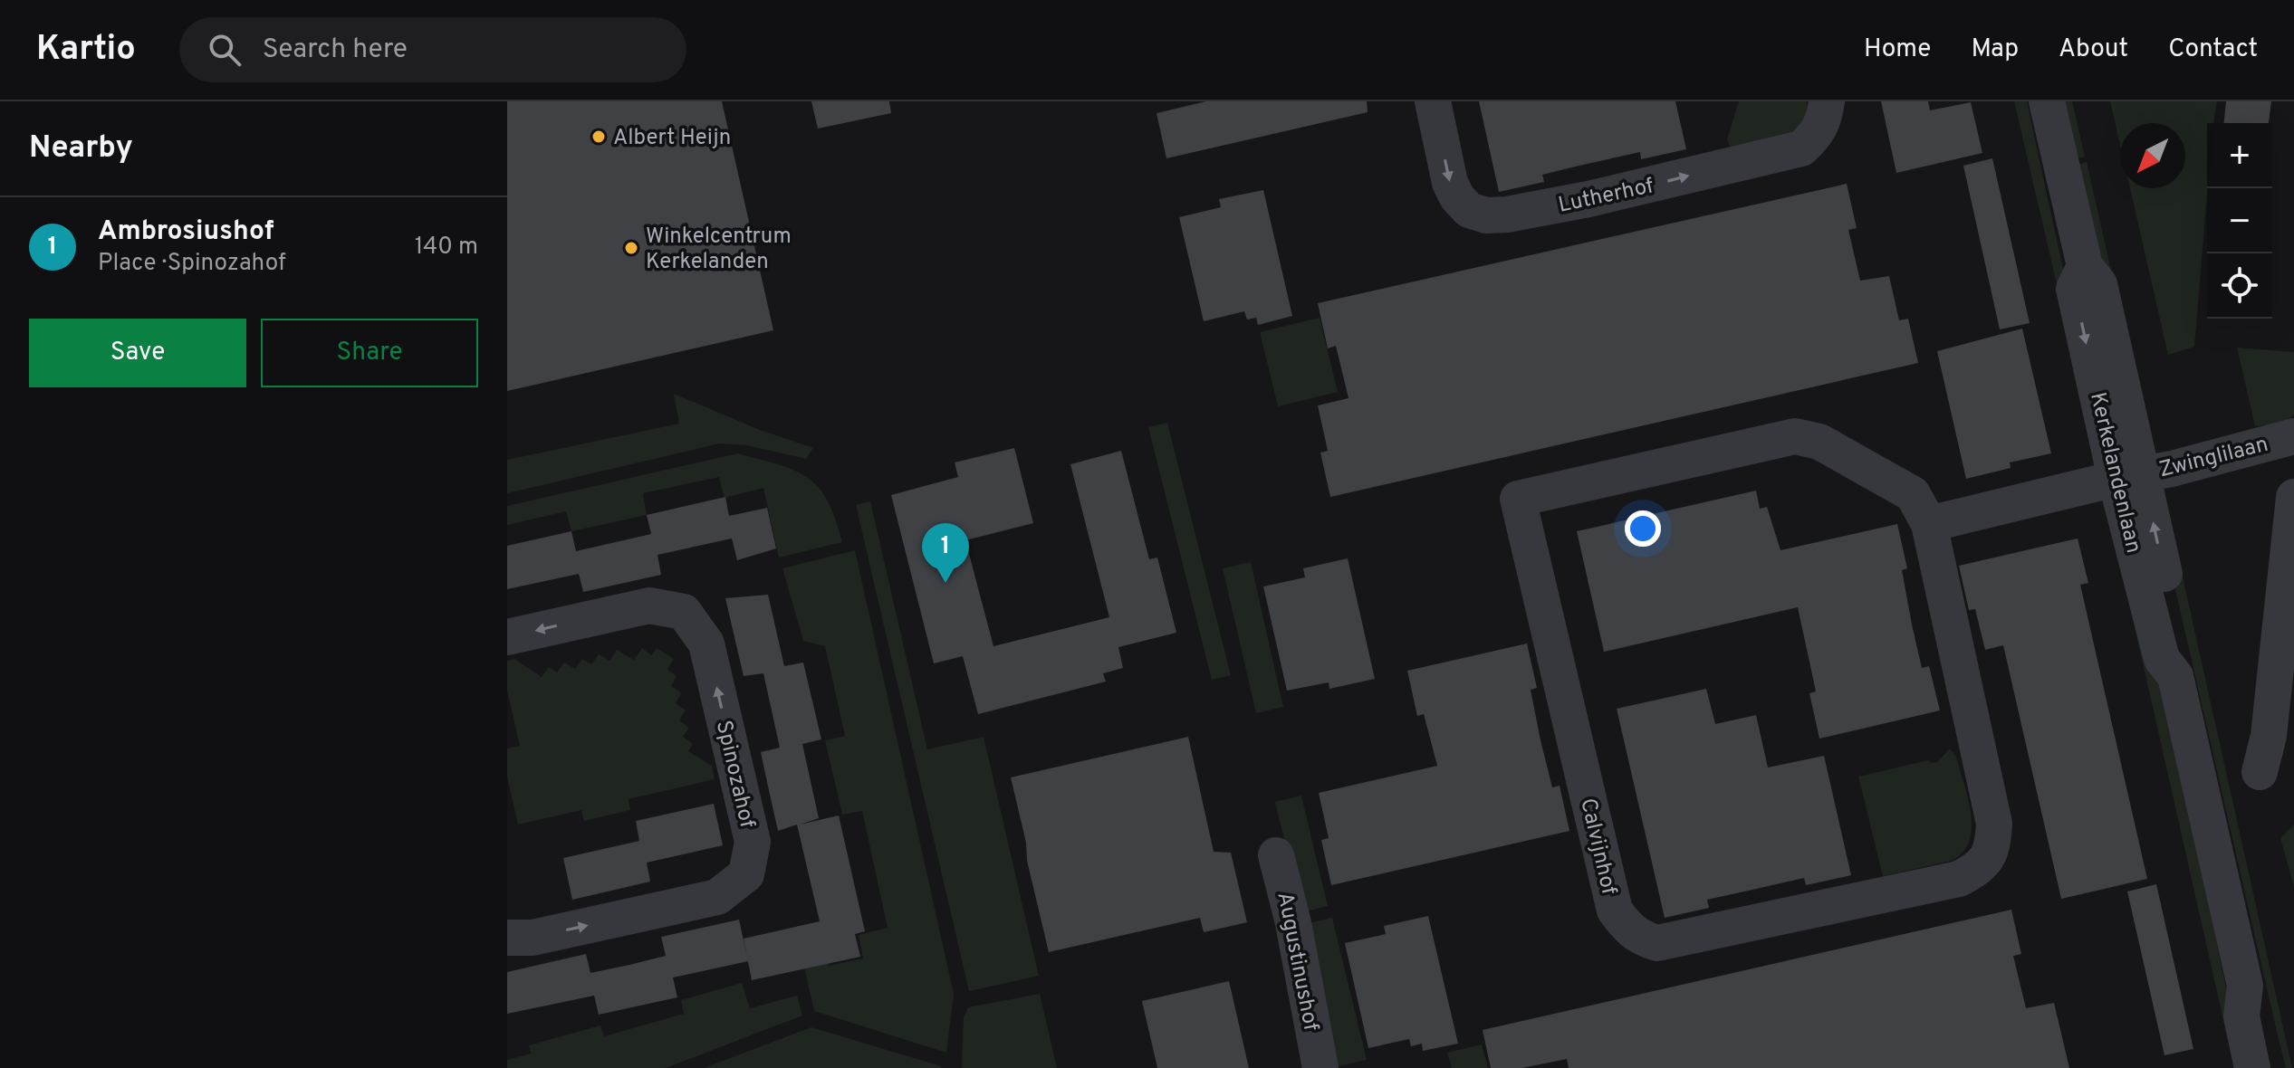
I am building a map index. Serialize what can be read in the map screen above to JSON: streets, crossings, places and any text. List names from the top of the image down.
{
  "streets": {
    "street": [
      "Lutherhof",
      "Zwinglilaan",
      "Kerkelandenlaan",
      "Spinozahof",
      "Calvijnhof",
      "Augustinushof"
    ]
  },
  "crossings": [
    ["Zwinglilaan", "Kerkelandenlaan"]
  ],
  "places": ["Albert Heijn", "Winkelcentrum Kerkelanden"],
  "north": "bottom left",
  "page": {
    "header": "Kartio",
    "search": "Search here",
    "nav": [
      "Home",
      "Map",
      "About",
      "Contact"
    ],
    "heading": "Nearby",
    "map_buttons": ["+", "−"],
    "list": [
      {
        "mark": "1",
        "name": "Ambrosiushof",
        "note": "Place · Spinozahof",
        "value": "140 m"
      }
    ],
    "buttons": ["Save", "Share"],
    "pins": "1"
  }
}
